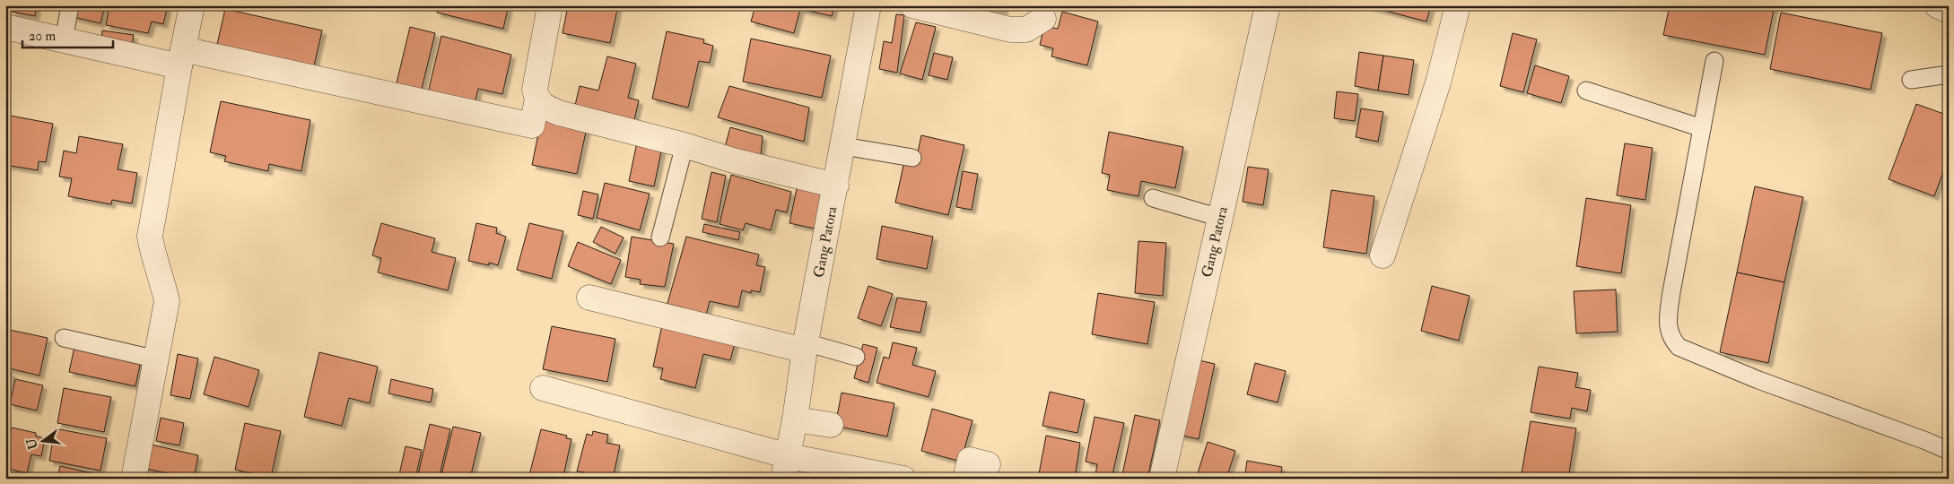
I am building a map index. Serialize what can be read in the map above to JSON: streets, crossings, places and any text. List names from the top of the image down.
{
  "streets": {
    "street": ["Gang Patora"]
  },
  "scale_bar": "20 m",
  "north": "left"
}
